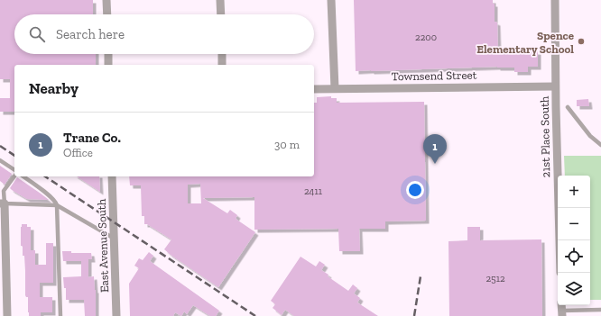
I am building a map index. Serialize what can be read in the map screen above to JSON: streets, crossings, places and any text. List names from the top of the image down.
{
  "streets": {
    "street": ["Townsend Street", "21st Place South", "East Avenue South"]
  },
  "crossings": [
    ["Townsend Street", "21st Place South"]
  ],
  "places": ["Spence Elementary School"],
  "house_numbers": ["2200", "2411", "2512"],
  "page": {
    "search": "Search here",
    "heading": "Nearby",
    "list": [
      {
        "mark": "1",
        "name": "Trane Co.",
        "note": "Office",
        "value": "30 m"
      }
    ],
    "pins": "1",
    "map_buttons": ["+", "−"]
  }
}
